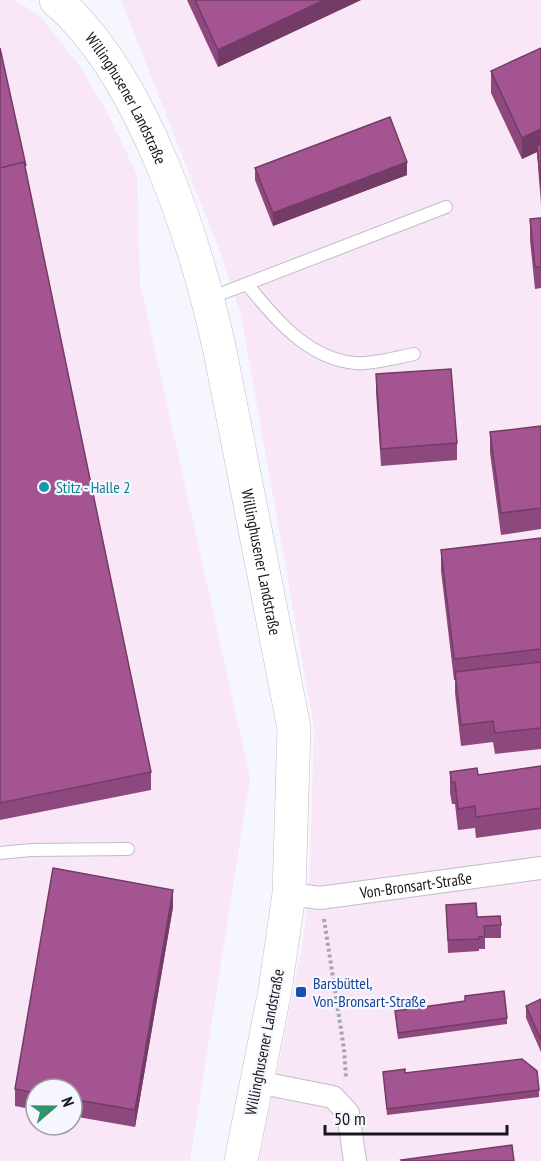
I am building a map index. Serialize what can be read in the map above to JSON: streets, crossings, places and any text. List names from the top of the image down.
{
  "streets": {
    "main road": ["Willinghusener Landstraße"],
    "street": ["Von-Bronsart-Straße"]
  },
  "crossings": [
    ["Willinghusener Landstraße", "Von-Bronsart-Straße"]
  ],
  "places": {
    "other": ["Stitz - Halle 2"],
    "transit": ["Barsbüttel, Von-Bronsart-Straße"]
  },
  "scale_bar": "50 m",
  "north": "right"
}
